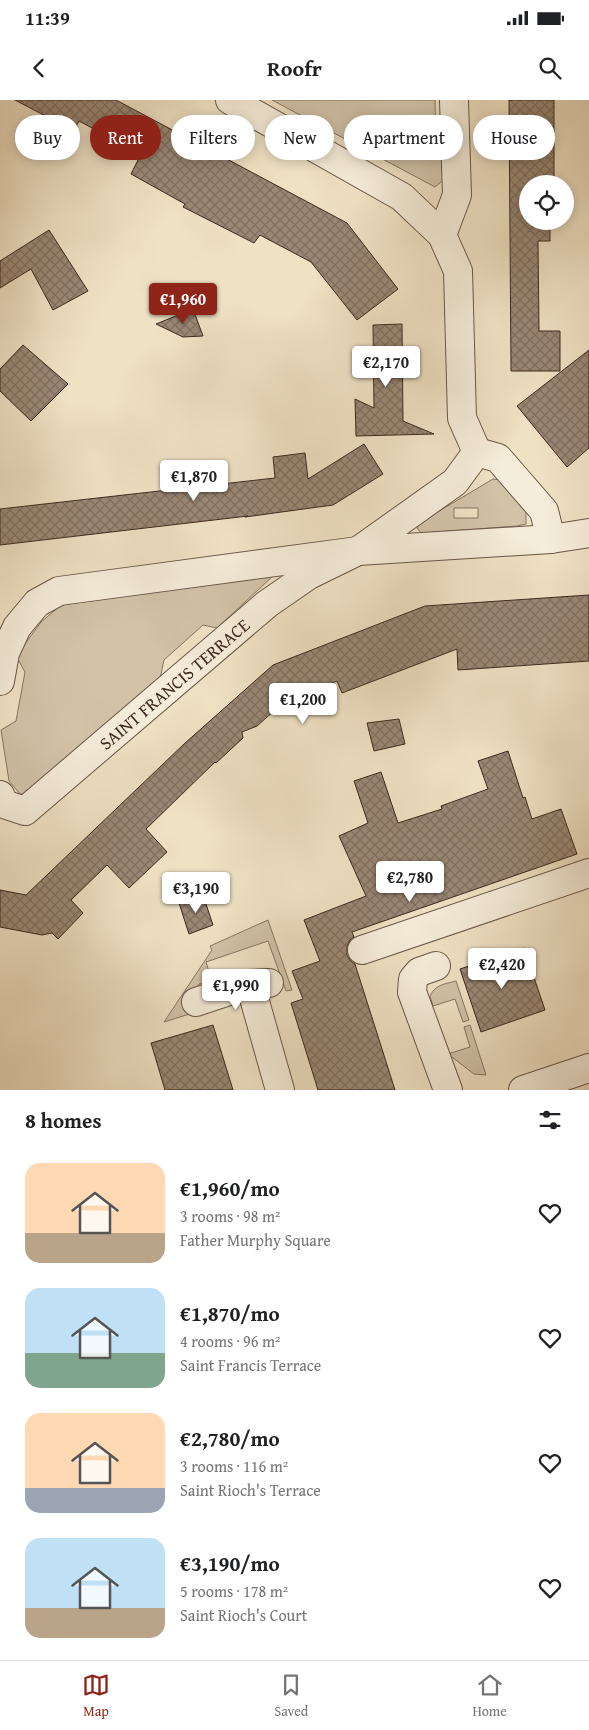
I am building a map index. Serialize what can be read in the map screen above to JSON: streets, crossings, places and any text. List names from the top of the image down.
{
  "streets": {
    "street": ["SAINT FRANCIS TERRACE"]
  },
  "page": {
    "status": "11:39",
    "header": "Roofr",
    "chip": [
      "Buy",
      "Rent",
      "Filters",
      "New",
      "Apartment",
      "House"
    ],
    "price": [
      "€1,960",
      "€2,170",
      "€1,870",
      "€1,200",
      "€2,780",
      "€3,190",
      "€2,420",
      "€1,990"
    ],
    "heading": "8 homes",
    "list": [
      {
        "name": "€1,960/mo",
        "note": "3 rooms · 98 m² · Father Murphy Square"
      },
      {
        "name": "€1,870/mo",
        "note": "4 rooms · 96 m² · Saint Francis Terrace"
      },
      {
        "name": "€2,780/mo",
        "note": "3 rooms · 116 m² · Saint Rioch's Terrace"
      },
      {
        "name": "€3,190/mo",
        "note": "5 rooms · 178 m² · Saint Rioch's Court"
      }
    ],
    "tabs": ["Map", "Saved", "Home"]
  }
}
